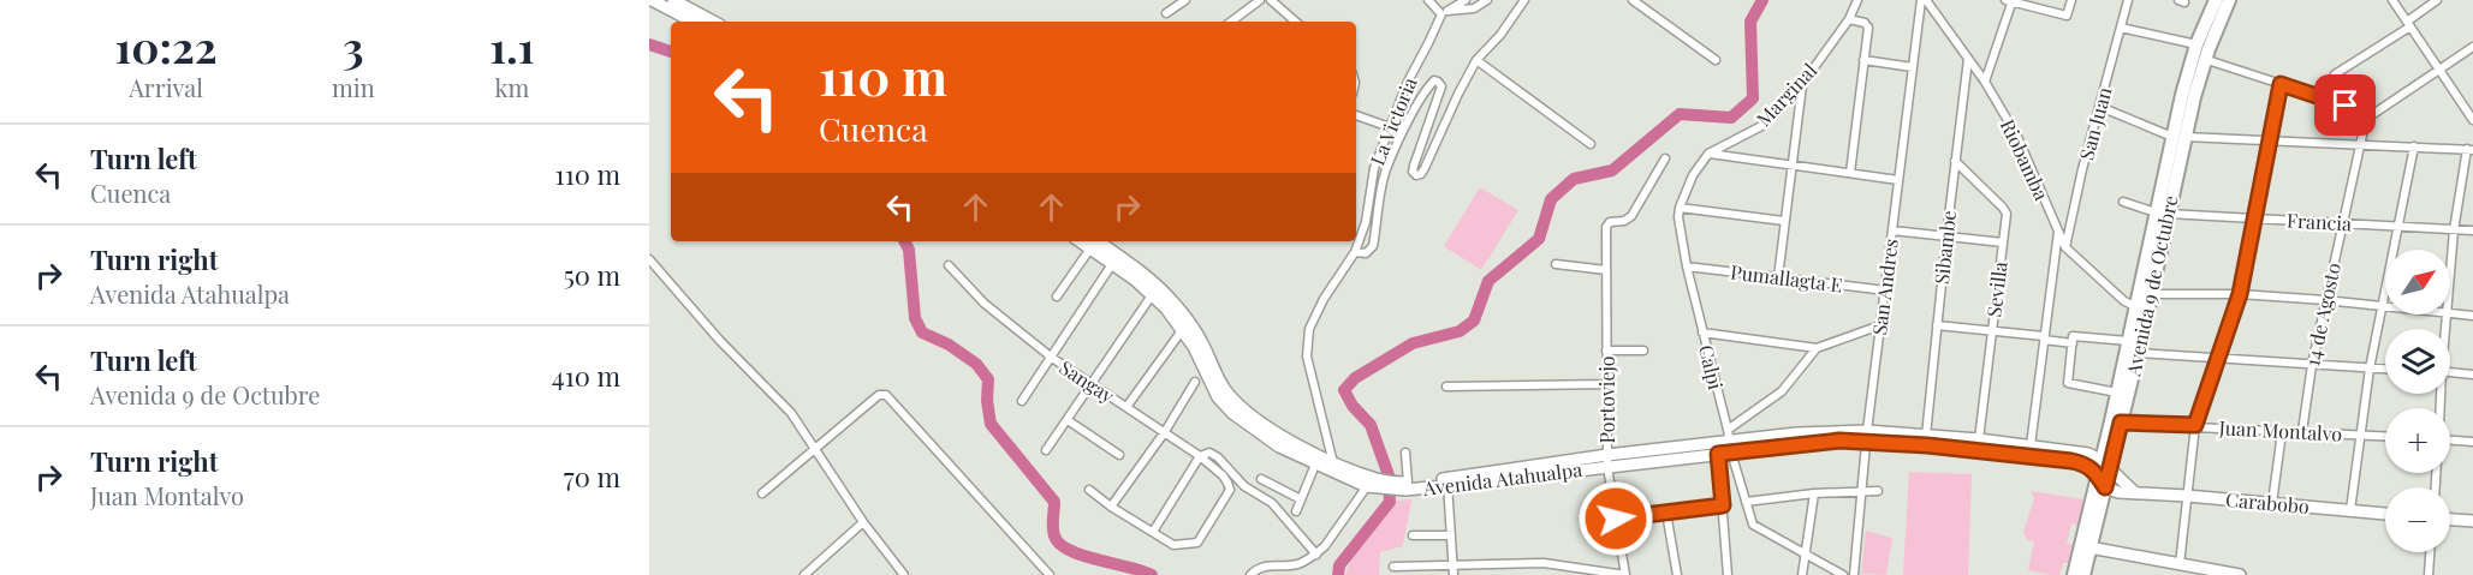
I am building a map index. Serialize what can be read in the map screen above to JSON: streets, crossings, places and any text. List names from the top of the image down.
{
  "streets": {
    "main road": ["Avenida 9 de Octubre", "Avenida Atahualpa", "Carabobo"],
    "street": [
      "Marginal",
      "La Victoria",
      "San Juan",
      "Riobamba",
      "Francia",
      "Sibambe",
      "Pumallagta E",
      "San Andres",
      "Sevilla",
      "14 de Agosto",
      "Calpi",
      "Sangay",
      "Portoviejo",
      "Juan Montalvo"
    ]
  },
  "crossings": [
    ["La Victoria", "Avenida Atahualpa"],
    ["San Juan", "Riobamba"],
    ["Riobamba", "Sibambe"],
    ["Riobamba", "Avenida 9 de Octubre"],
    ["Riobamba", "San Andres"],
    ["Francia", "Avenida 9 de Octubre"],
    ["Francia", "14 de Agosto"],
    ["Sibambe", "Sevilla"],
    ["Sibambe", "Avenida Atahualpa"],
    ["Pumallagta E", "San Andres"],
    ["Pumallagta E", "Calpi"],
    ["Avenida 9 de Octubre", "Juan Montalvo"],
    ["Avenida 9 de Octubre", "Avenida Atahualpa"],
    ["Avenida 9 de Octubre", "Carabobo"],
    ["San Andres", "Avenida Atahualpa"],
    ["Sevilla", "Avenida Atahualpa"],
    ["14 de Agosto", "Juan Montalvo"],
    ["Calpi", "Avenida Atahualpa"],
    ["Portoviejo", "Avenida Atahualpa"]
  ],
  "north": "top right",
  "page": {
    "eta": [
      "10:22",
      "Arrival",
      "3",
      "min",
      "1.1",
      "km"
    ],
    "turn": ["110 m", "Cuenca"],
    "list": [
      {
        "name": "Turn left",
        "note": "Cuenca",
        "value": "110 m"
      },
      {
        "name": "Turn right",
        "note": "Avenida Atahualpa",
        "value": "50 m"
      },
      {
        "name": "Turn left",
        "note": "Avenida 9 de Octubre",
        "value": "410 m"
      },
      {
        "name": "Turn right",
        "note": "Juan Montalvo",
        "value": "70 m"
      }
    ],
    "map_buttons": ["+", "−"]
  }
}
